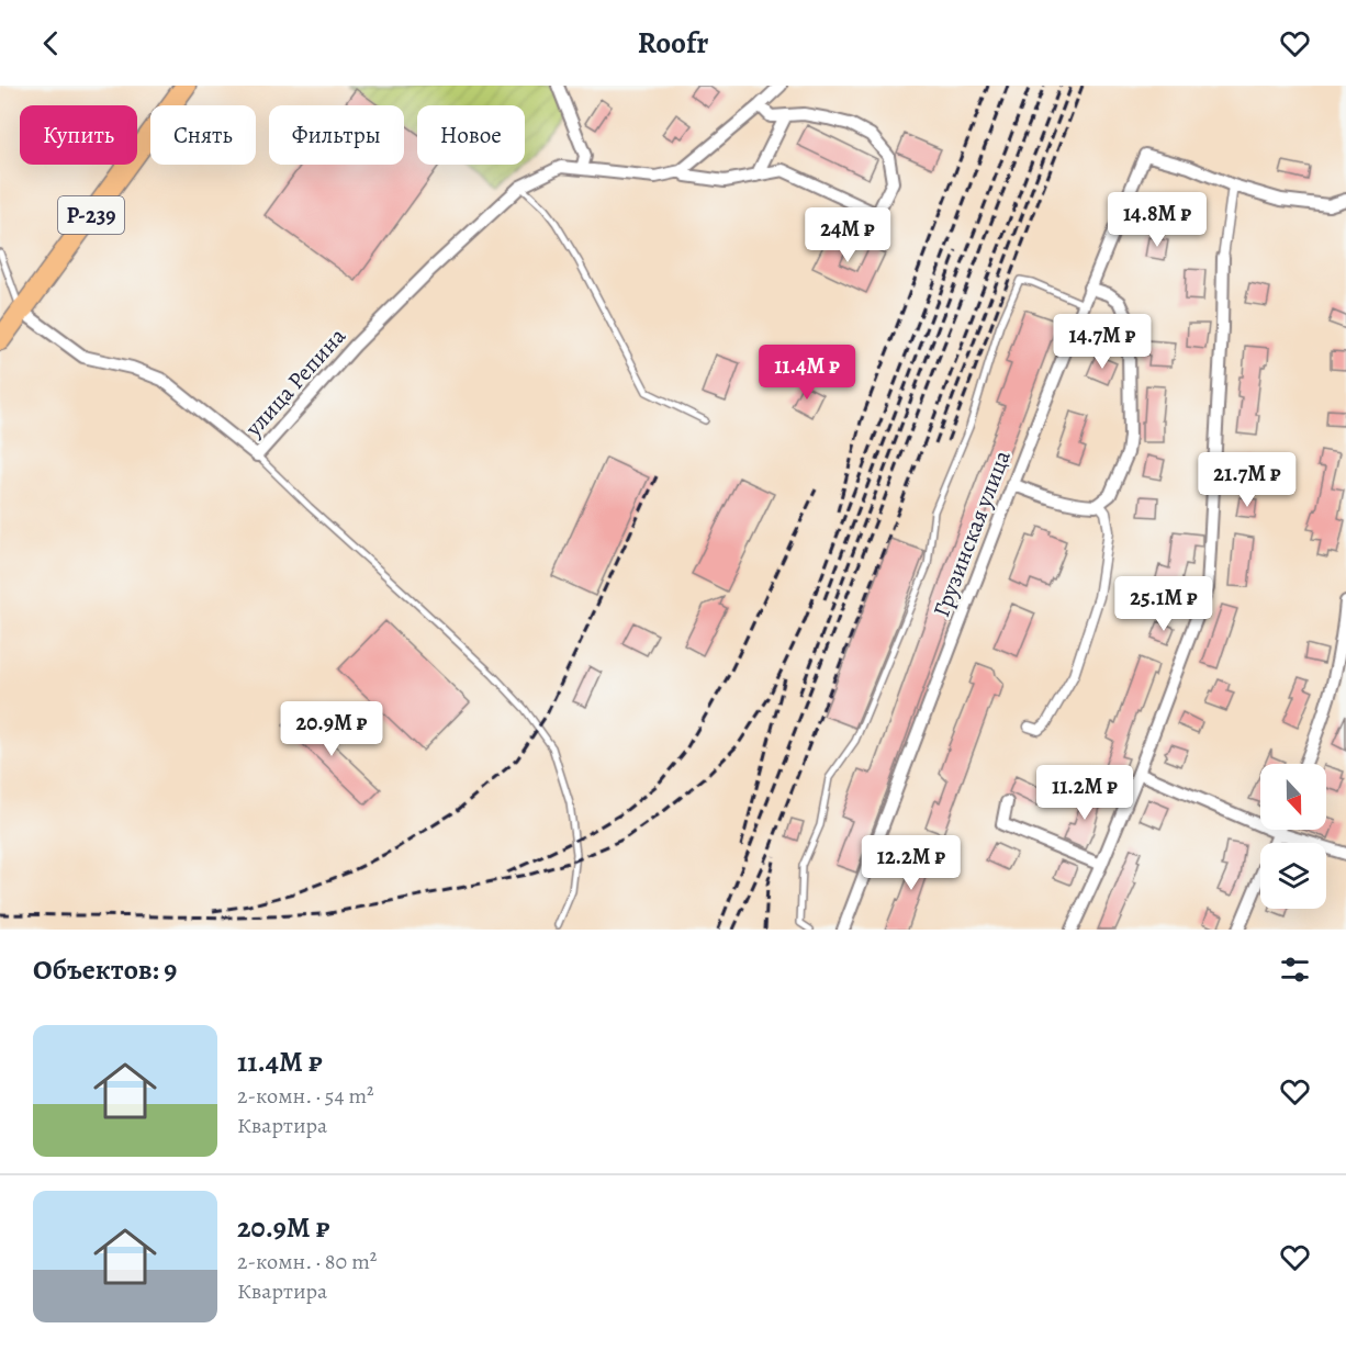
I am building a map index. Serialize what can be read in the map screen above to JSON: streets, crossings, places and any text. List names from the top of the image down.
{
  "streets": {
    "highway": ["Р-239"],
    "street": ["улица Репина", "Грузинская улица"]
  },
  "crossings": [
    ["Р-239", "улица Репина"]
  ],
  "north": "bottom",
  "page": {
    "header": "Roofr",
    "chip": [
      "Купить",
      "Снять",
      "Фильтры",
      "Новое"
    ],
    "price": [
      "14.8M ₽",
      "24M ₽",
      "14.7M ₽",
      "11.4M ₽",
      "21.7M ₽",
      "25.1M ₽",
      "20.9M ₽",
      "11.2M ₽",
      "12.2M ₽"
    ],
    "heading": "Объектов: 9",
    "list": [
      {
        "name": "11.4M ₽",
        "note": "2-комн. · 54 m² · Квартира"
      },
      {
        "name": "20.9M ₽",
        "note": "2-комн. · 80 m² · Квартира"
      }
    ]
  }
}
